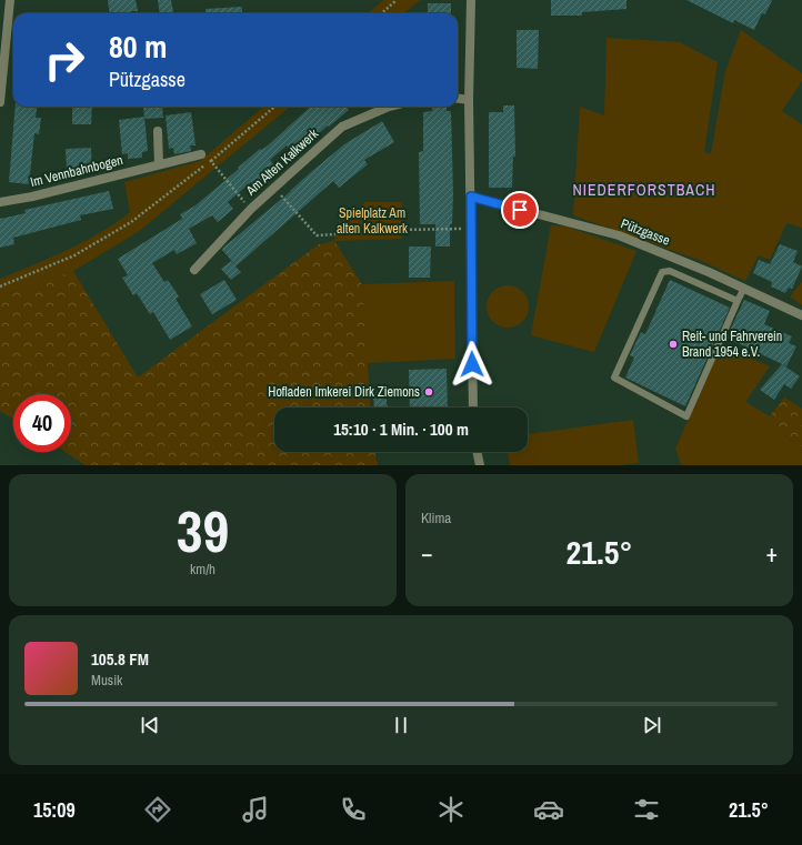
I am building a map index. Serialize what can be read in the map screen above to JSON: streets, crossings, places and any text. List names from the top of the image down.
{
  "streets": {
    "street": ["Am Alten Kalkwerk", "Im Vennbahnbogen", "Pützgasse"]
  },
  "districts": ["NIEDERFORSTBACH"],
  "parks": ["Spielplatz Am alten Kalkwerk"],
  "places": ["Reit- und Fahrverein Brand 1954 e.V.", "Hofladen Imkerei Dirk Ziemons"],
  "page": {
    "turn": ["80 m", "Pützgasse"],
    "limit": "40",
    "trip": "15:10 · 1 Min. · 100 m",
    "tile": [
      ["39", "km/h"],
      "Klima"
    ],
    "heat": ["−", "21.5°", "+"],
    "song": ["105.8 FM", "Musik"],
    "tabs": ["15:09", "21.5°"]
  }
}
